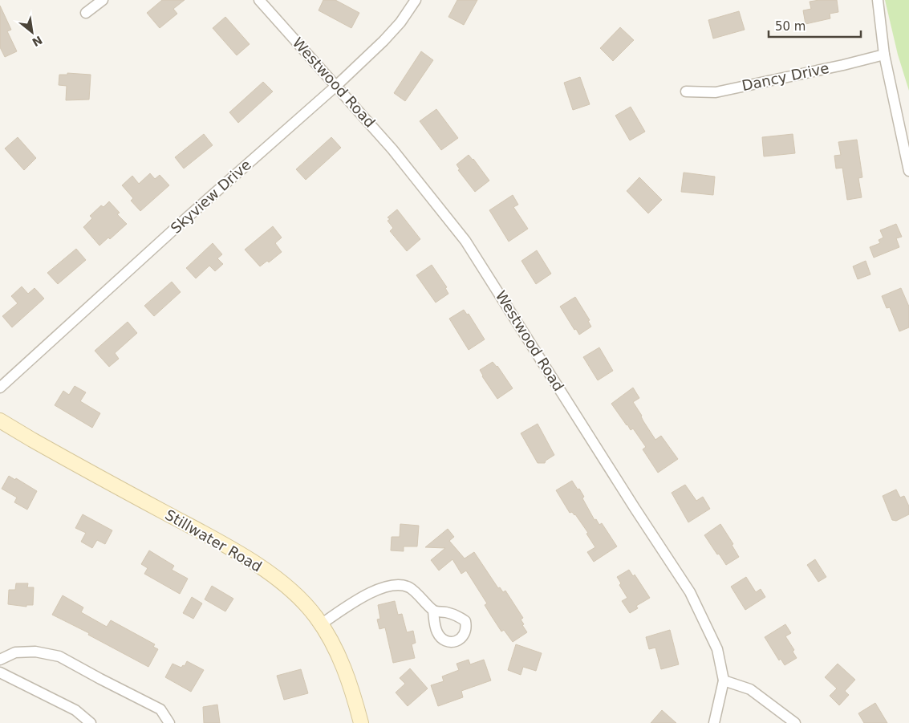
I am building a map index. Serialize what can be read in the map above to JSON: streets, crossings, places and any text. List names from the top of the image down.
{
  "streets": {
    "main road": ["Stillwater Road"],
    "street": ["Dancy Drive", "Westwood Road", "Skyview Drive"]
  },
  "crossings": [
    ["Westwood Road", "Skyview Drive"]
  ],
  "scale_bar": "50 m",
  "north": "bottom right"
}
